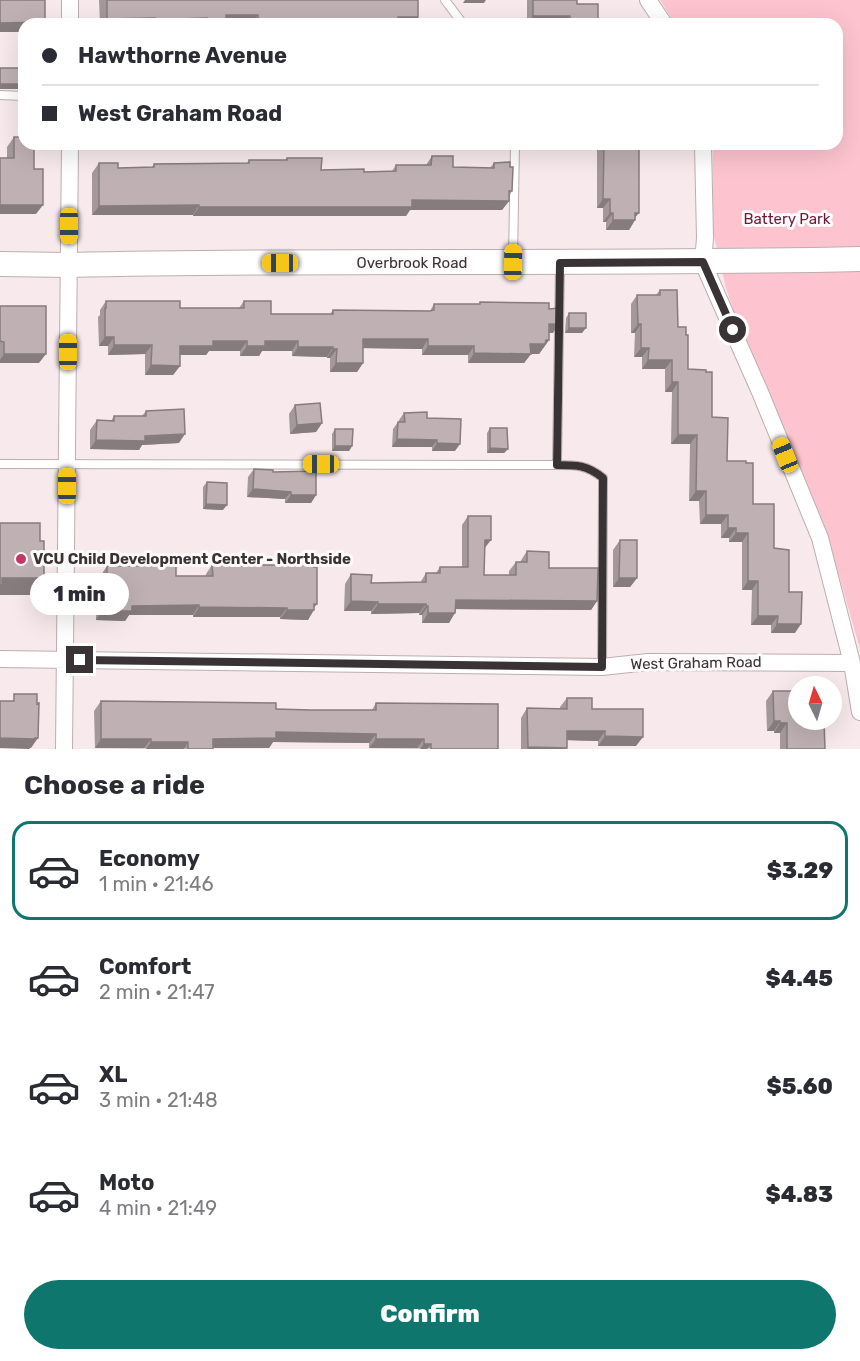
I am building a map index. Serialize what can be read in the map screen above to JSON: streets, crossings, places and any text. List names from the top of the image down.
{
  "streets": {
    "street": ["Overbrook Road", "West Graham Road"]
  },
  "parks": ["Battery Park"],
  "places": ["VCU Child Development Center - Northside"],
  "north": "top",
  "page": {
    "banner": ["Hawthorne Avenue", "West Graham Road"],
    "bubble": "1 min",
    "heading": "Choose a ride",
    "list": [
      {
        "name": "Economy",
        "note": "1 min · 21:46",
        "value": "$3.29"
      },
      {
        "name": "Comfort",
        "note": "2 min · 21:47",
        "value": "$4.45"
      },
      {
        "name": "XL",
        "note": "3 min · 21:48",
        "value": "$5.60"
      },
      {
        "name": "Moto",
        "note": "4 min · 21:49",
        "value": "$4.83"
      }
    ],
    "buttons": "Confirm"
  }
}
